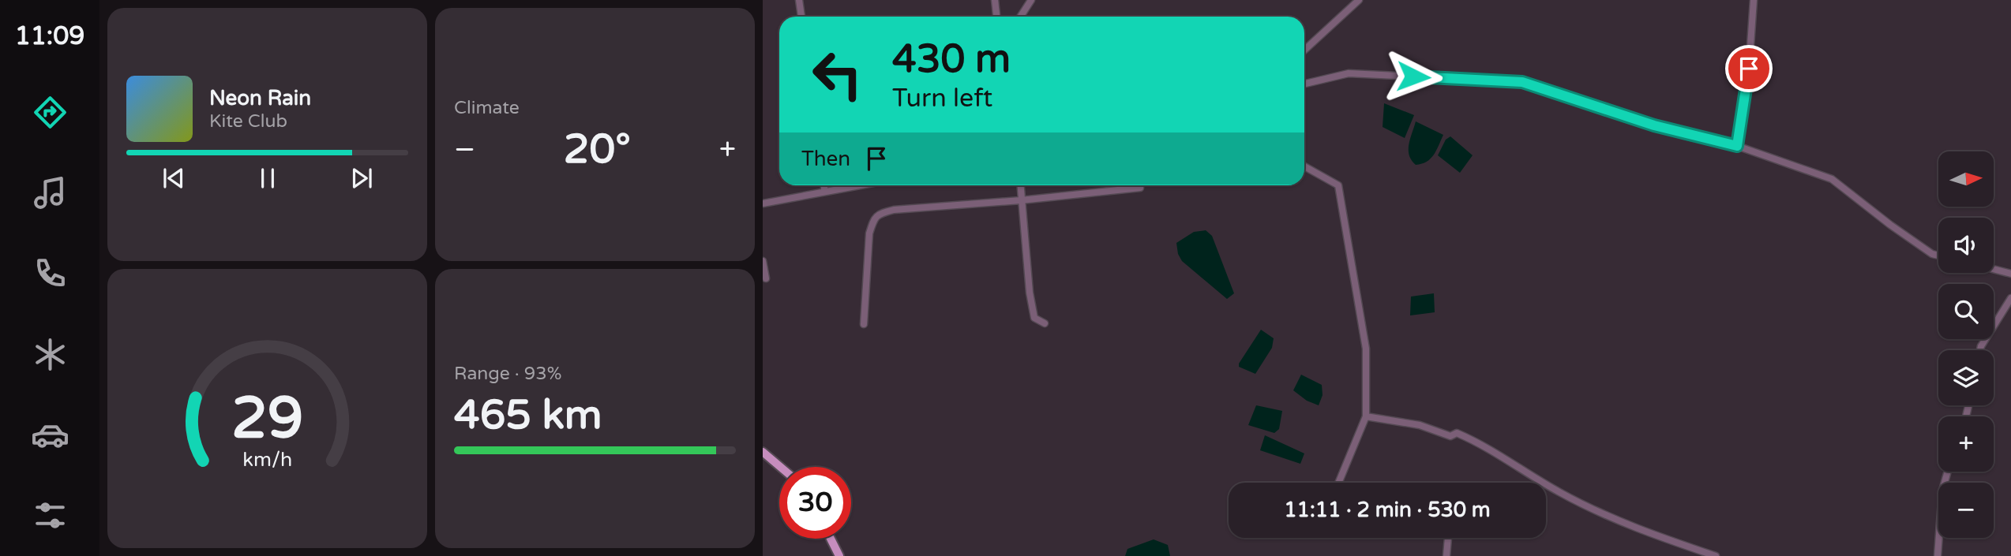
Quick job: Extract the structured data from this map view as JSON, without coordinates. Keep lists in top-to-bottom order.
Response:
{
  "north": "right",
  "page": {
    "tabs": "11:09",
    "tile": [
      "Climate",
      ["Range · 93%", "465 km"]
    ],
    "turn": ["430 m", "Turn left"],
    "song": ["Neon Rain", "Kite Club"],
    "heat": ["−", "20°", "+"],
    "then": "Then",
    "map_buttons": ["+", "−"],
    "limit": "30",
    "trip": "11:11 · 2 min · 530 m",
    "gauge": ["29", "km/h"]
  }
}
